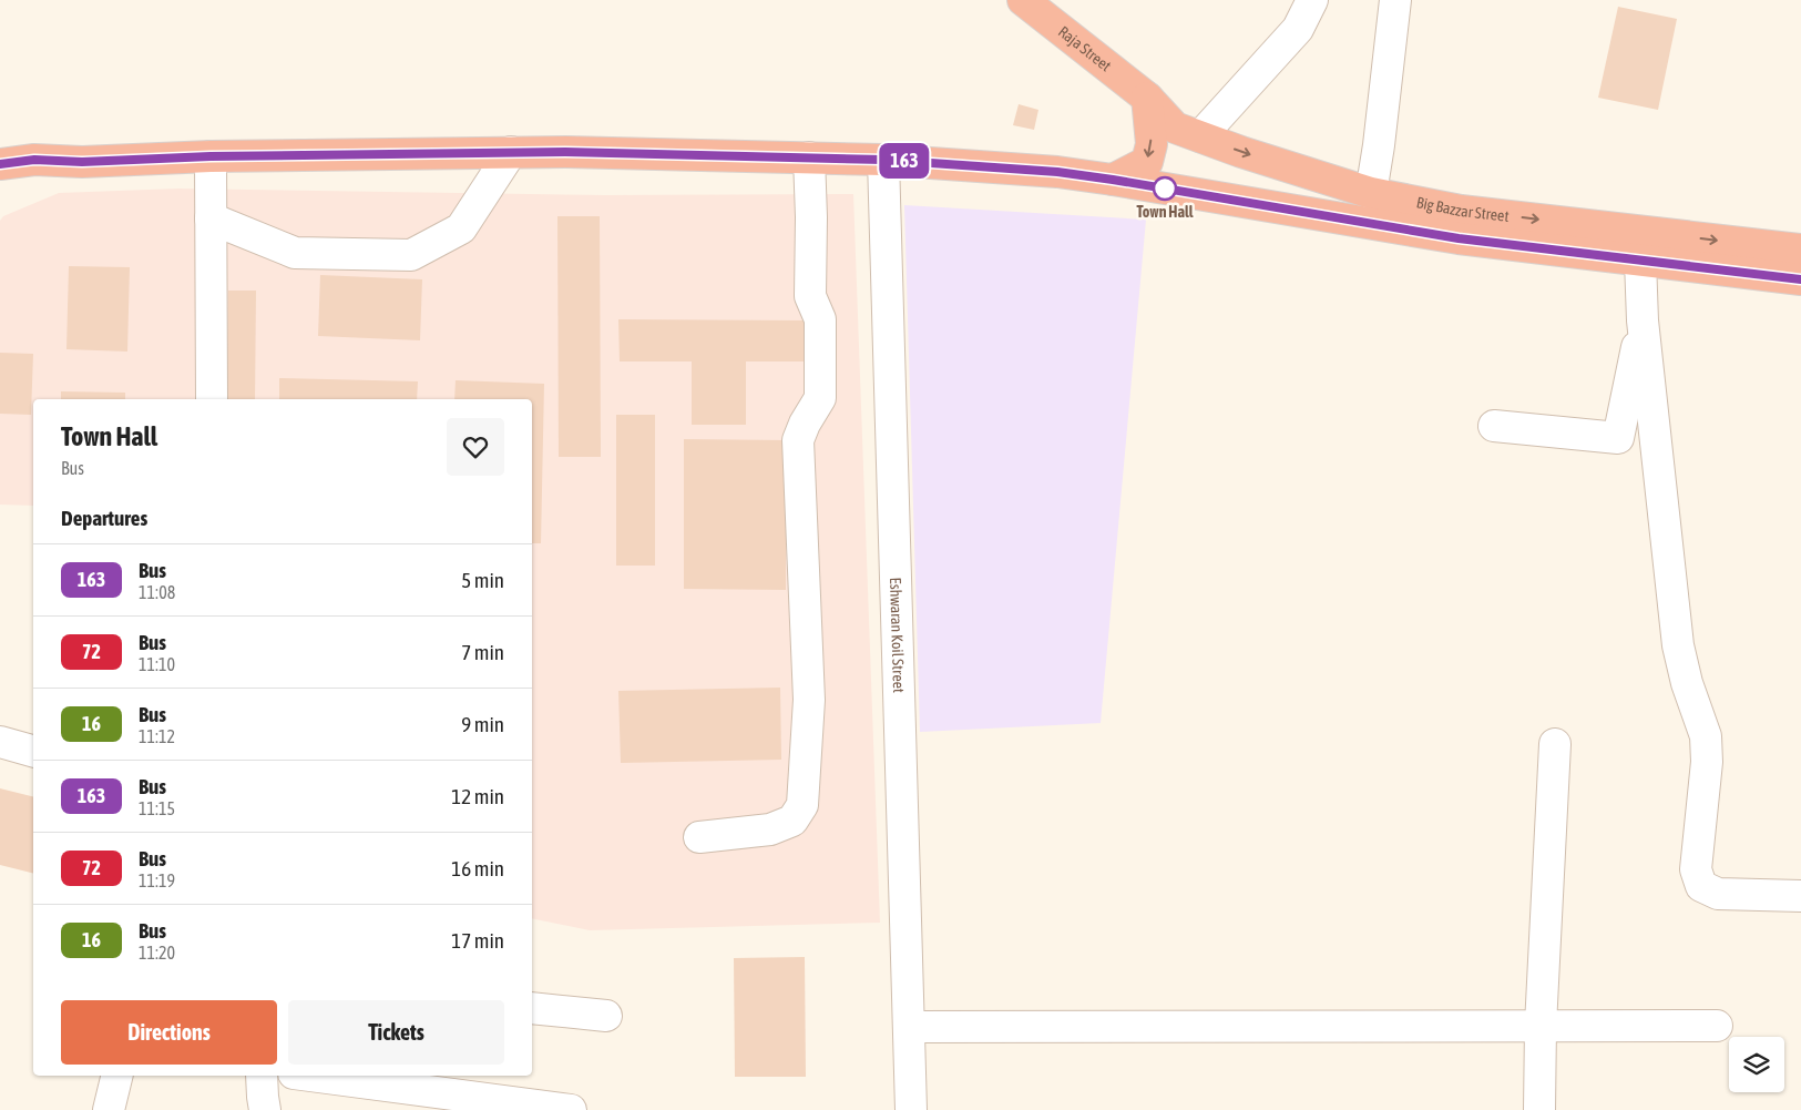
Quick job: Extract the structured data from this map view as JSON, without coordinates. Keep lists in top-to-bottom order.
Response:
{
  "streets": {
    "highway": ["Raja Street", "Big Bazzar Street"],
    "street": ["Eshwaran Koil Street"]
  },
  "crossings": [
    ["Raja Street", "Big Bazzar Street"],
    ["Big Bazzar Street", "Eshwaran Koil Street"]
  ],
  "places": ["Town Hall"],
  "lines": ["bus line 163"],
  "page": {
    "on_map": "163",
    "heading": [
      ["Town Hall", "Bus"],
      "Departures"
    ],
    "list": [
      {
        "mark": "163",
        "name": "Bus",
        "note": "11:08",
        "value": "5 min"
      },
      {
        "mark": "72",
        "name": "Bus",
        "note": "11:10",
        "value": "7 min"
      },
      {
        "mark": "16",
        "name": "Bus",
        "note": "11:12",
        "value": "9 min"
      },
      {
        "mark": "163",
        "name": "Bus",
        "note": "11:15",
        "value": "12 min"
      },
      {
        "mark": "72",
        "name": "Bus",
        "note": "11:19",
        "value": "16 min"
      },
      {
        "mark": "16",
        "name": "Bus",
        "note": "11:20",
        "value": "17 min"
      }
    ],
    "buttons": ["Directions", "Tickets"]
  }
}
